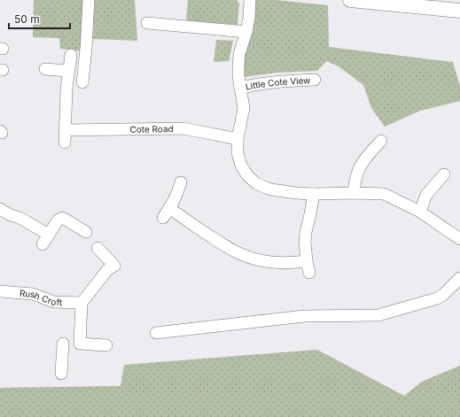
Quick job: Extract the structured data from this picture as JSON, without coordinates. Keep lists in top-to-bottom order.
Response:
{
  "streets": {
    "street": ["Little Cote View", "Cote Road", "Rush Croft"]
  },
  "scale_bar": "50 m"
}
